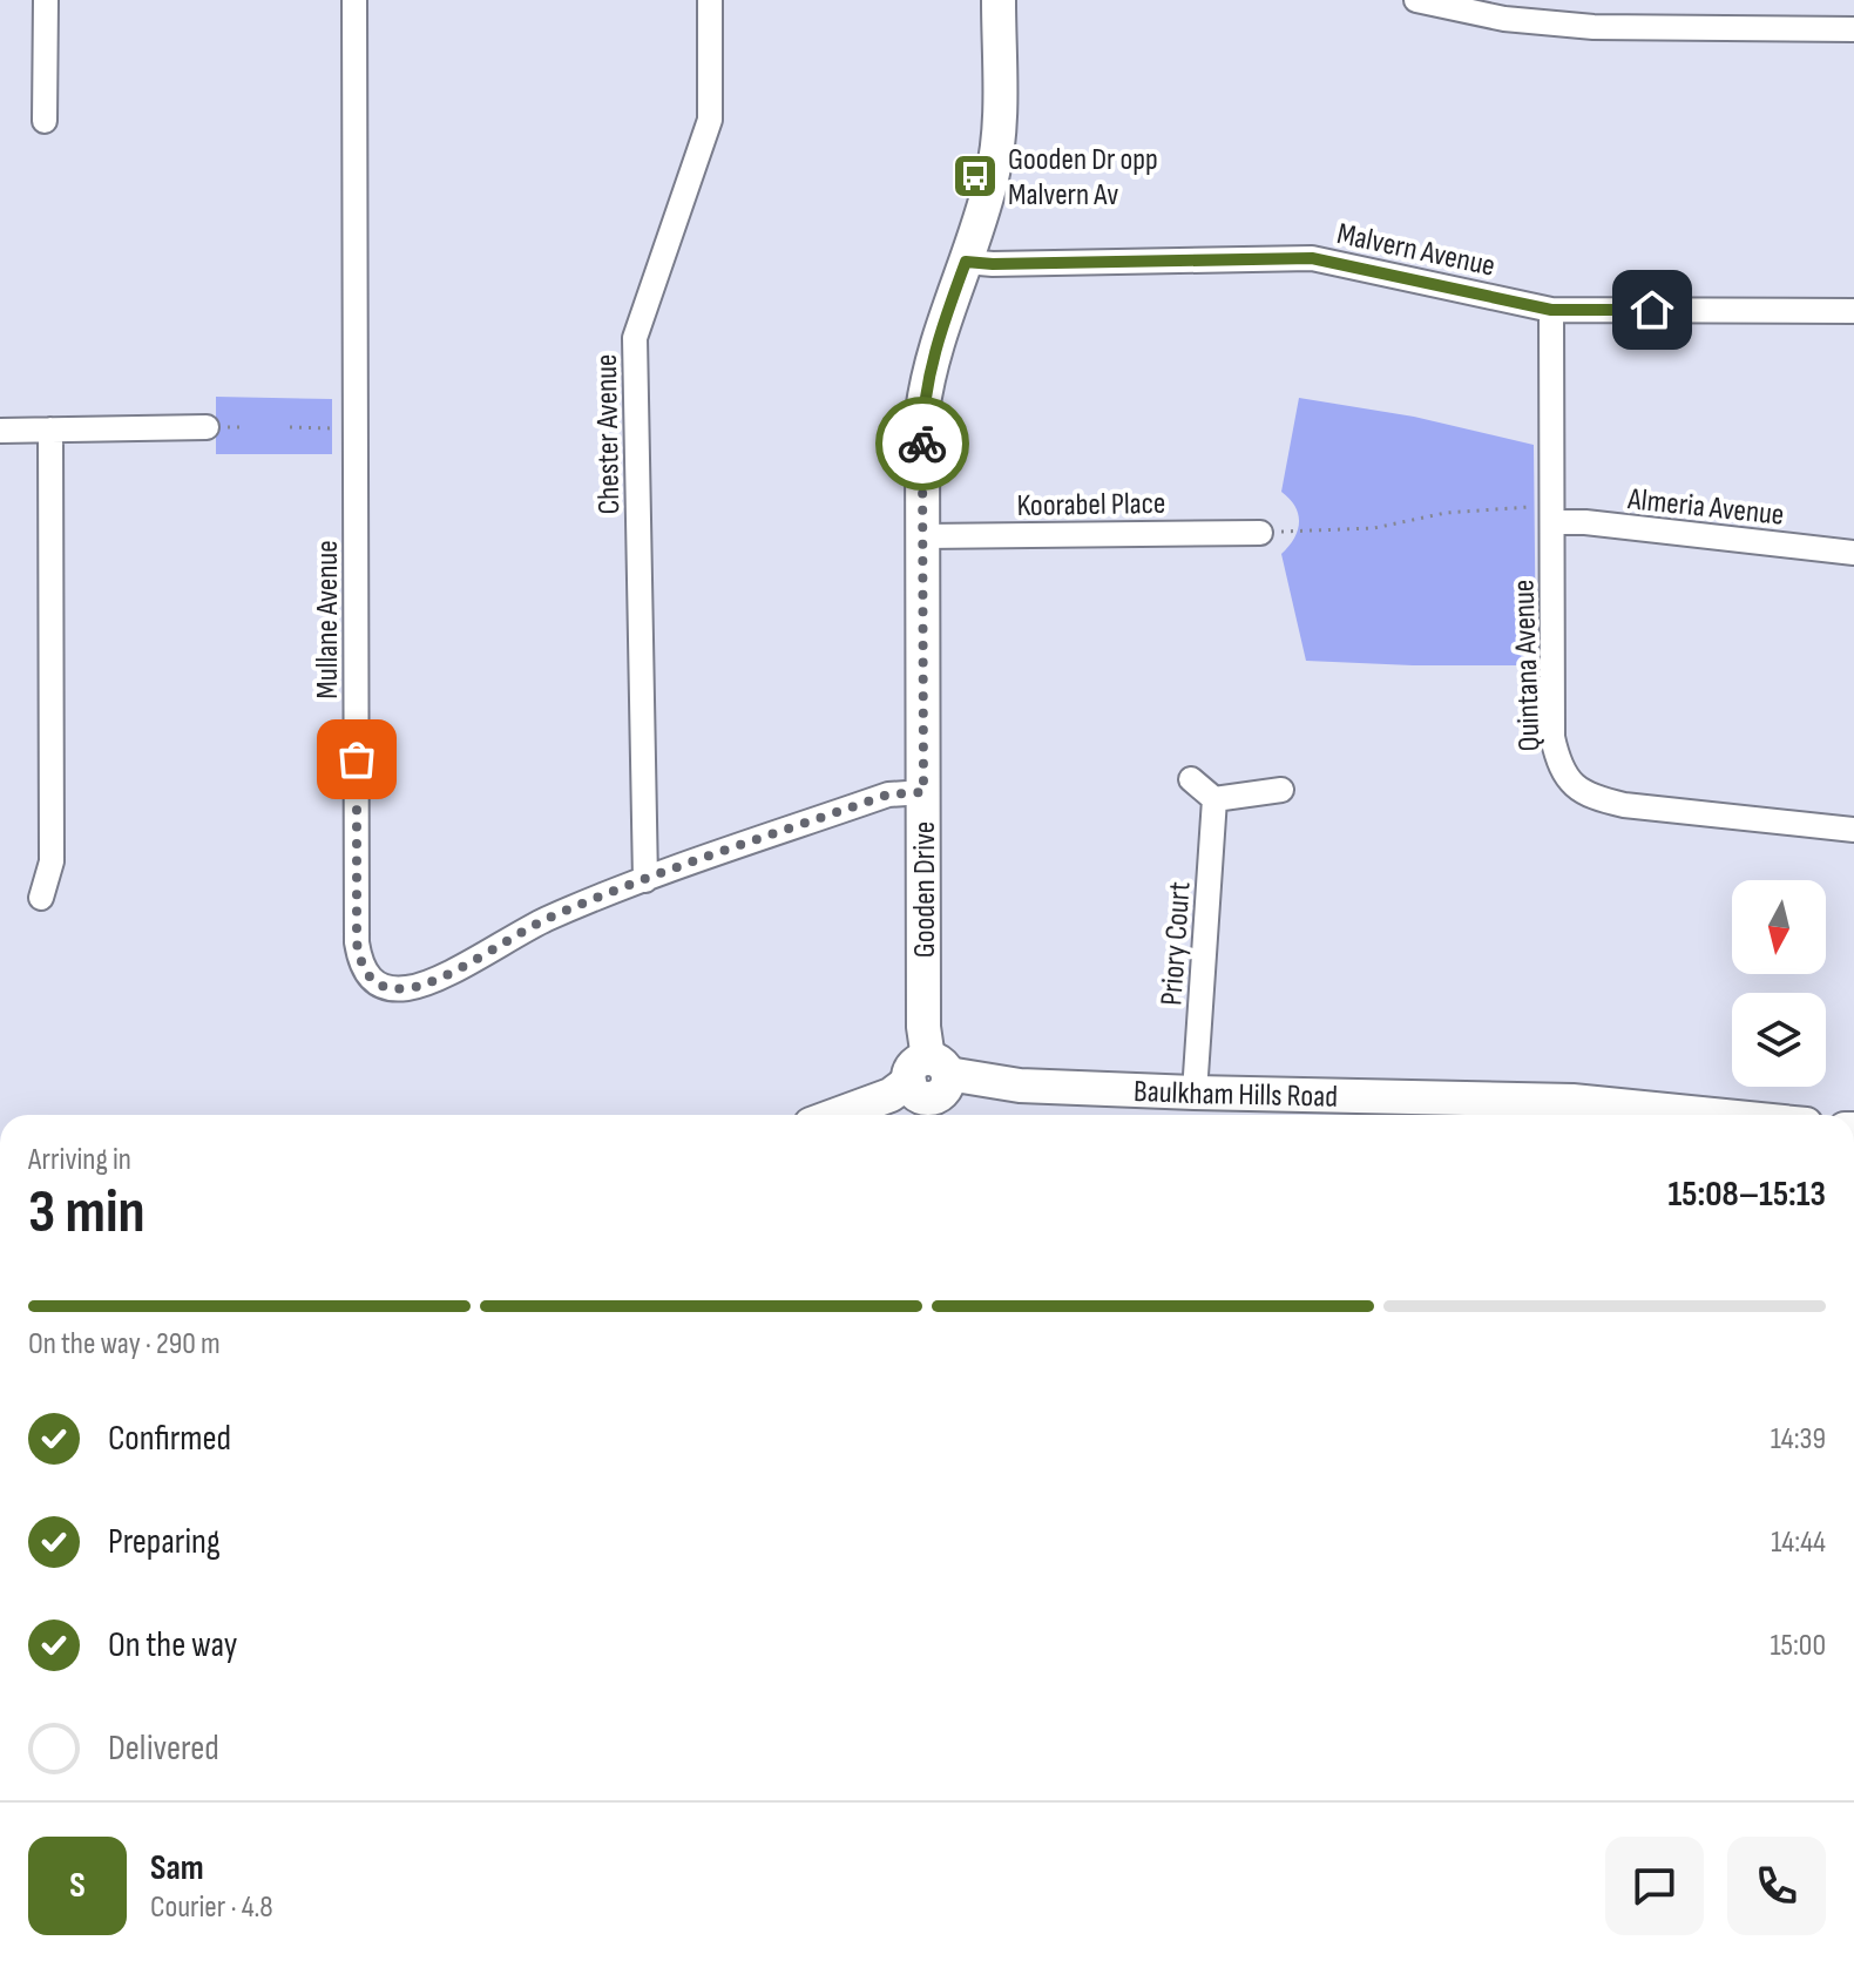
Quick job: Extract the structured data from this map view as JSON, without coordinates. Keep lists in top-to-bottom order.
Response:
{
  "streets": {
    "street": [
      "Malvern Avenue",
      "Chester Avenue",
      "Koorabel Place",
      "Almeria Avenue",
      "Mullane Avenue",
      "Quintana Avenue",
      "Gooden Drive",
      "Priory Court",
      "Baulkham Hills Road"
    ]
  },
  "crossings": [
    ["Malvern Avenue", "Quintana Avenue"],
    ["Malvern Avenue", "Gooden Drive"],
    ["Chester Avenue", "Mullane Avenue"],
    ["Koorabel Place", "Gooden Drive"],
    ["Almeria Avenue", "Quintana Avenue"],
    ["Mullane Avenue", "Gooden Drive"],
    ["Gooden Drive", "Baulkham Hills Road"],
    ["Priory Court", "Baulkham Hills Road"]
  ],
  "places": {
    "bus stop": ["Gooden Dr opp Malvern Av"]
  },
  "north": "bottom",
  "page": {
    "heading": ["3 min", "Arriving in", "15:08–15:13"],
    "panel": ["Sam", "Courier · 4.8"],
    "bar": "On the way · 290 m",
    "list": [
      ["Confirmed", "14:39"],
      ["Preparing", "14:44"],
      ["On the way", "15:00"],
      "Delivered"
    ],
    "round": "S"
  }
}
